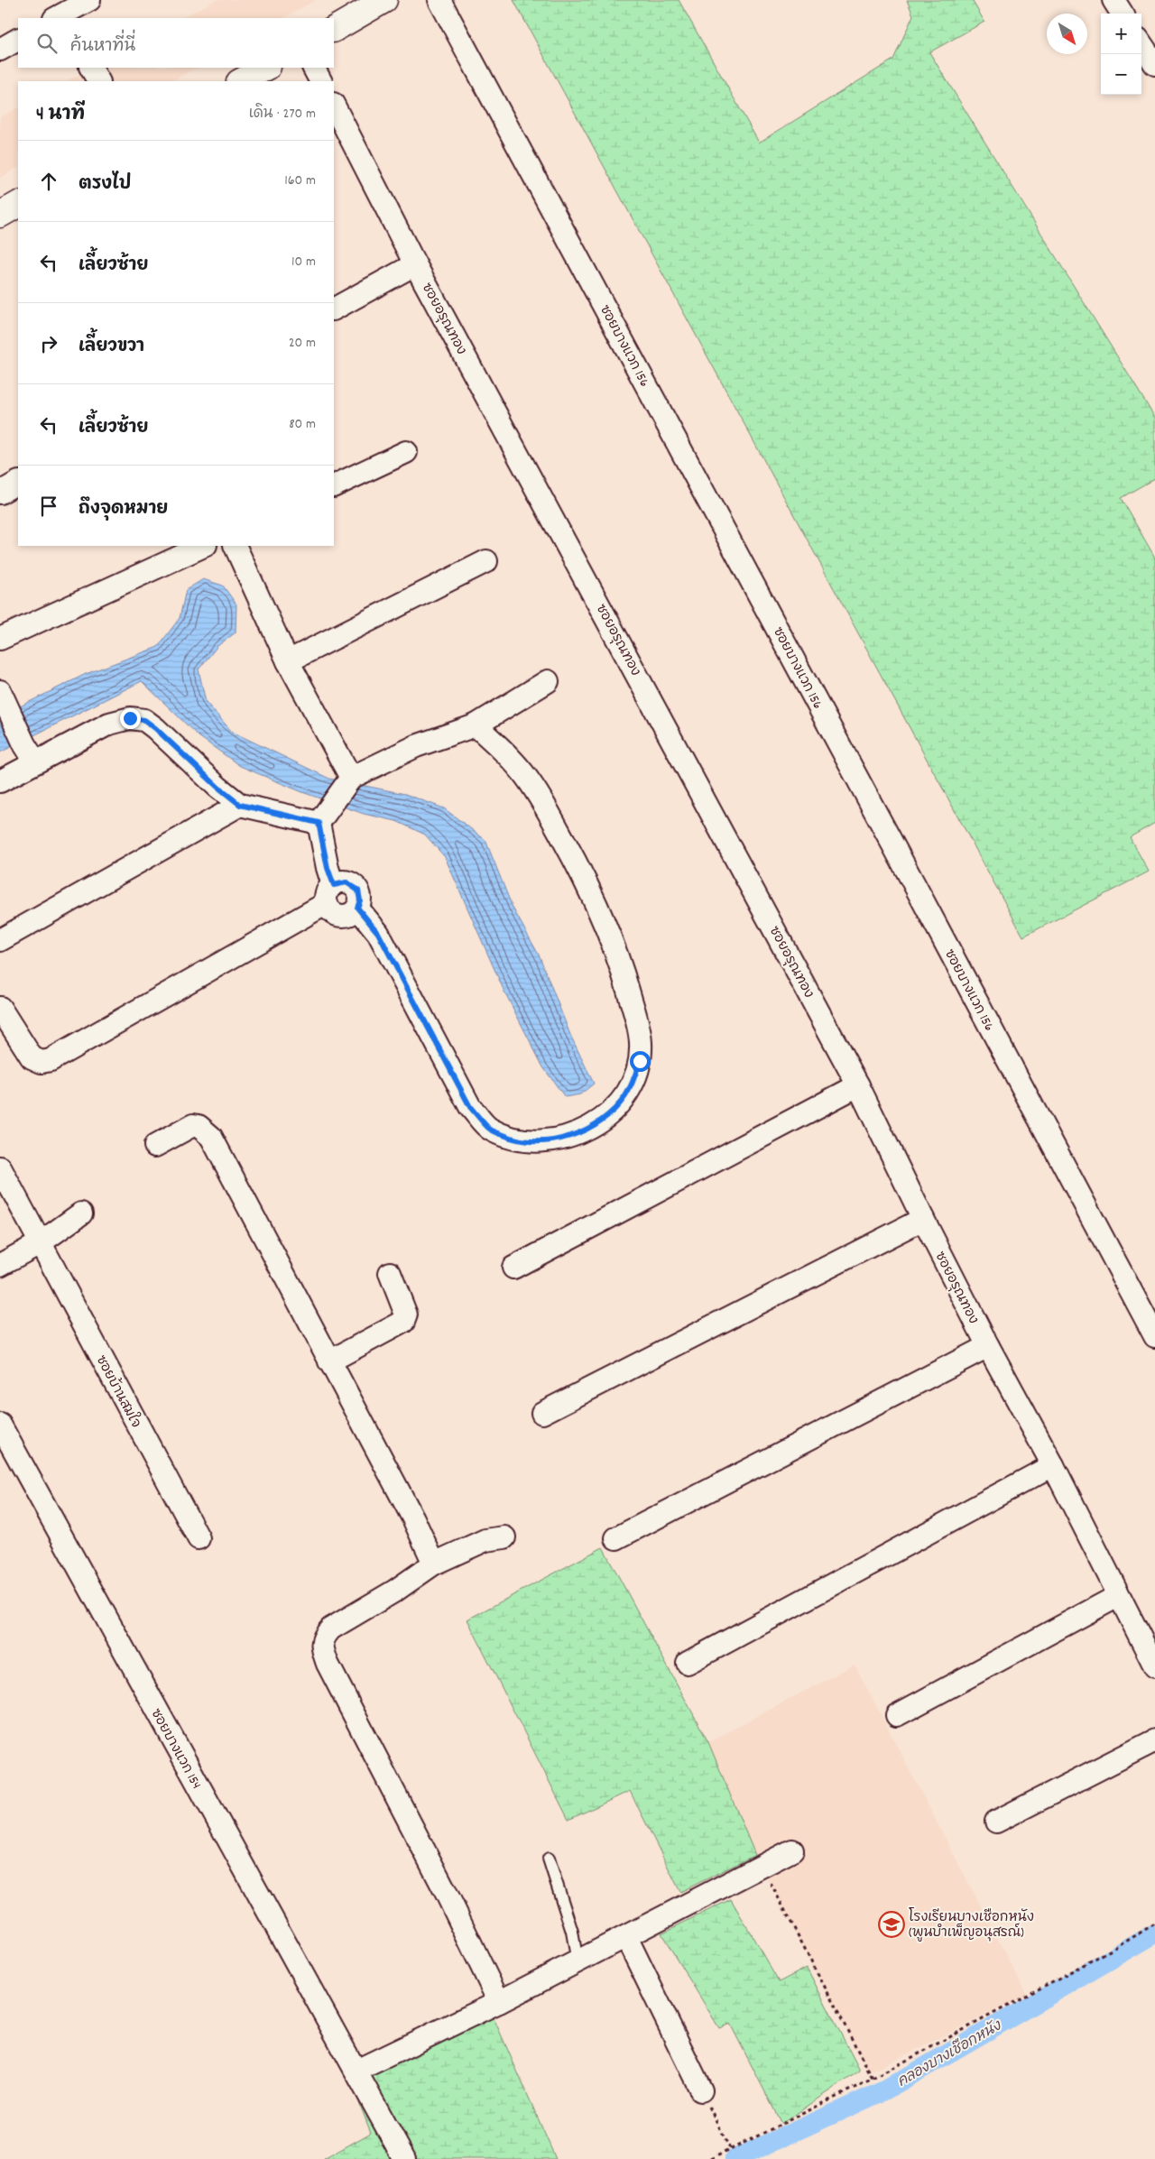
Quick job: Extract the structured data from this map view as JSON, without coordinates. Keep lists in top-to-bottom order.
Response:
{
  "streets": {
    "street": [
      "ซอยอรุณทอง",
      "ซอยบางแวก 156",
      "ซอยบ้านสมใจ",
      "ซอยบางแวก 154"
    ]
  },
  "water": ["คลองบางเชือกหนัง"],
  "places": {
    "school or university": ["โรงเรียนบางเชือกหนัง (พูนบำเพ็ญอนุสรณ์)"]
  },
  "north": "bottom right",
  "page": {
    "map_buttons": ["+", "−"],
    "search": "ค้นหาที่นี่",
    "heading": ["4 นาที", "เดิน · 270 m"],
    "list": [
      ["ตรงไป", "160 m"],
      ["เลี้ยวซ้าย", "10 m"],
      ["เลี้ยวขวา", "20 m"],
      ["เลี้ยวซ้าย", "80 m"],
      "ถึงจุดหมาย"
    ]
  }
}
